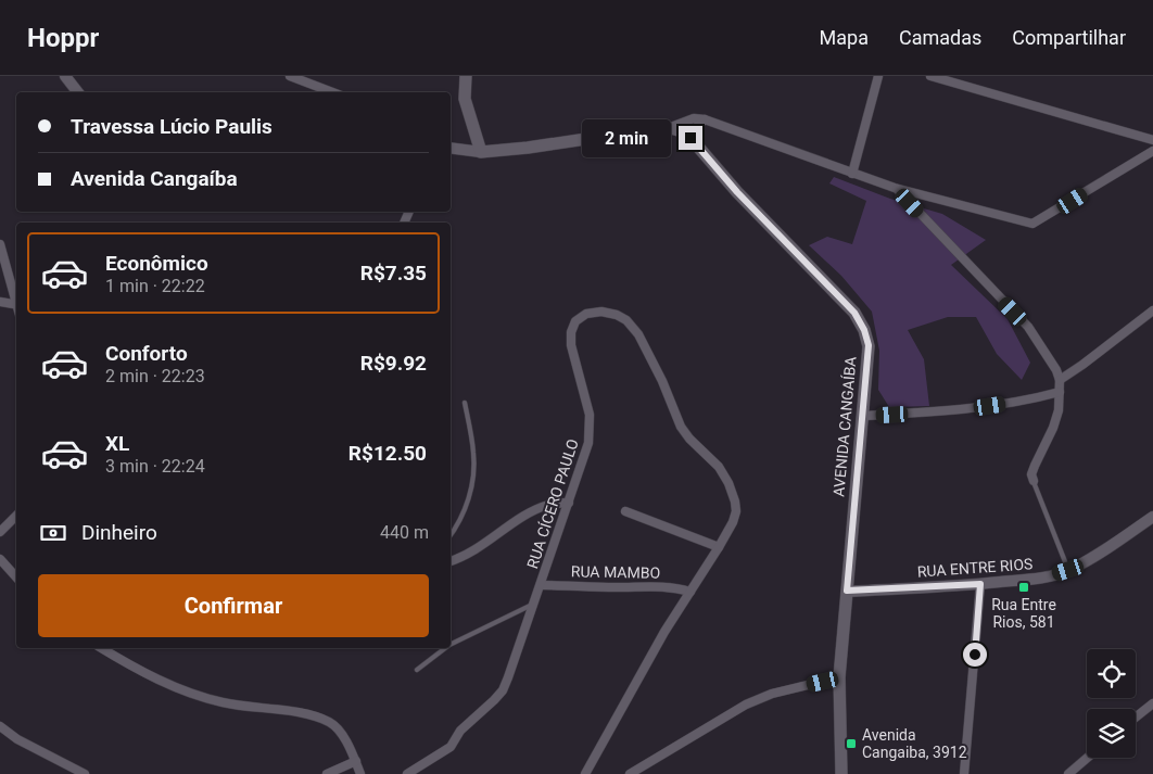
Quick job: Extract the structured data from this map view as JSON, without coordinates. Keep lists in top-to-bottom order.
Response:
{
  "streets": {
    "main road": ["AVENIDA CANGAÍBA"],
    "street": ["RUA CÍCERO PAULO", "RUA ENTRE RIOS", "RUA MAMBO"]
  },
  "crossings": [
    ["AVENIDA CANGAÍBA", "RUA ENTRE RIOS"],
    ["RUA CÍCERO PAULO", "RUA MAMBO"]
  ],
  "places": {
    "transit": ["Rua Entre Rios, 581", "Avenida Cangaiba, 3912"]
  },
  "page": {
    "header": "Hoppr",
    "nav": ["Mapa", "Camadas", "Compartilhar"],
    "banner": ["Travessa Lúcio Paulis", "Avenida Cangaíba"],
    "bubble": "2 min",
    "list": [
      {
        "name": "Econômico",
        "note": "1 min · 22:22",
        "value": "R$7.35"
      },
      {
        "name": "Conforto",
        "note": "2 min · 22:23",
        "value": "R$9.92"
      },
      {
        "name": "XL",
        "note": "3 min · 22:24",
        "value": "R$12.50"
      }
    ],
    "pay": ["Dinheiro", "440 m"],
    "buttons": "Confirmar"
  }
}
